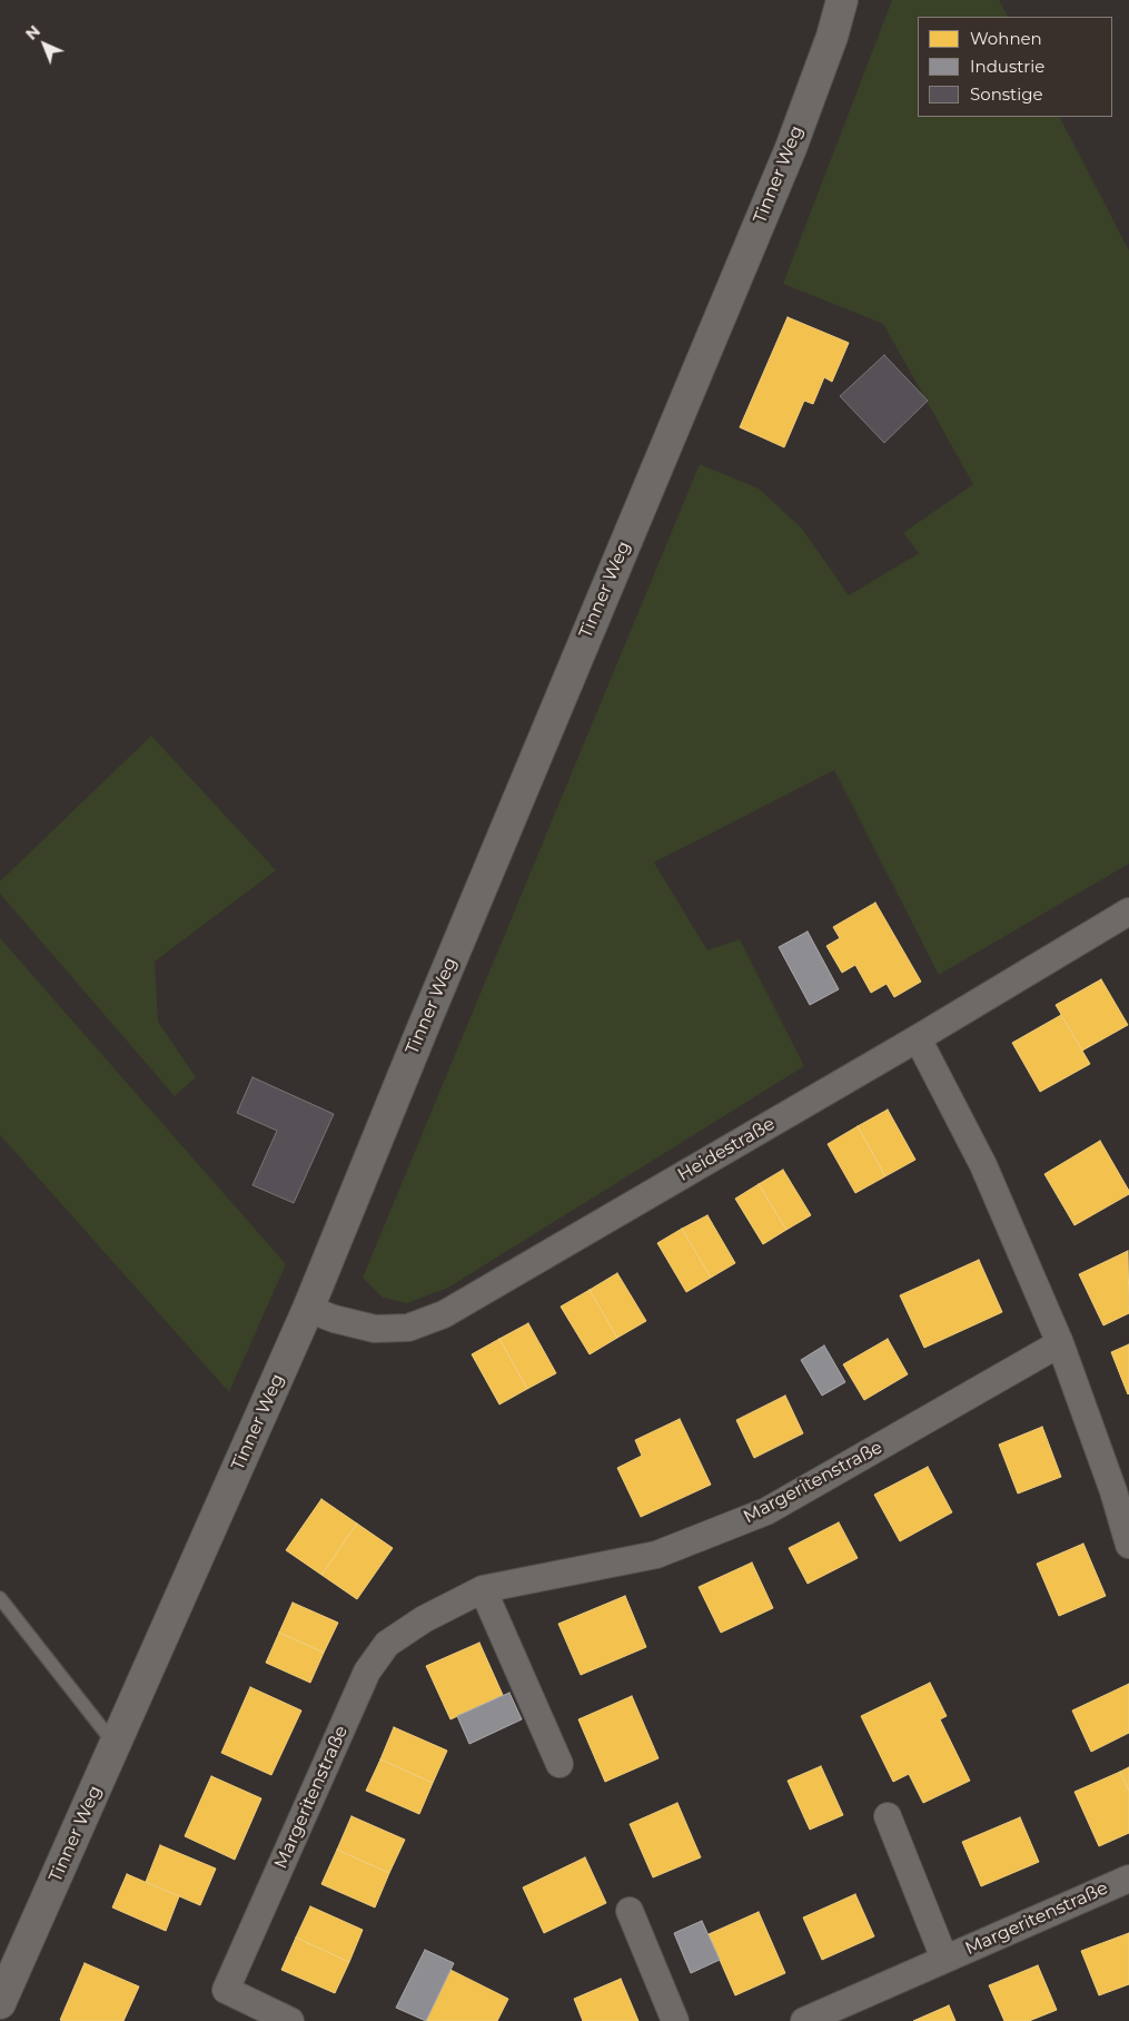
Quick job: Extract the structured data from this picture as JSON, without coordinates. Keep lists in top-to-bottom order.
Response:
{
  "streets": {
    "street": ["Tinner Weg", "Heidestraße", "Margeritenstraße"]
  },
  "crossings": [
    ["Tinner Weg", "Heidestraße"]
  ],
  "legend": ["Wohnen", "Industrie", "Sonstige"],
  "north": "top left"
}
